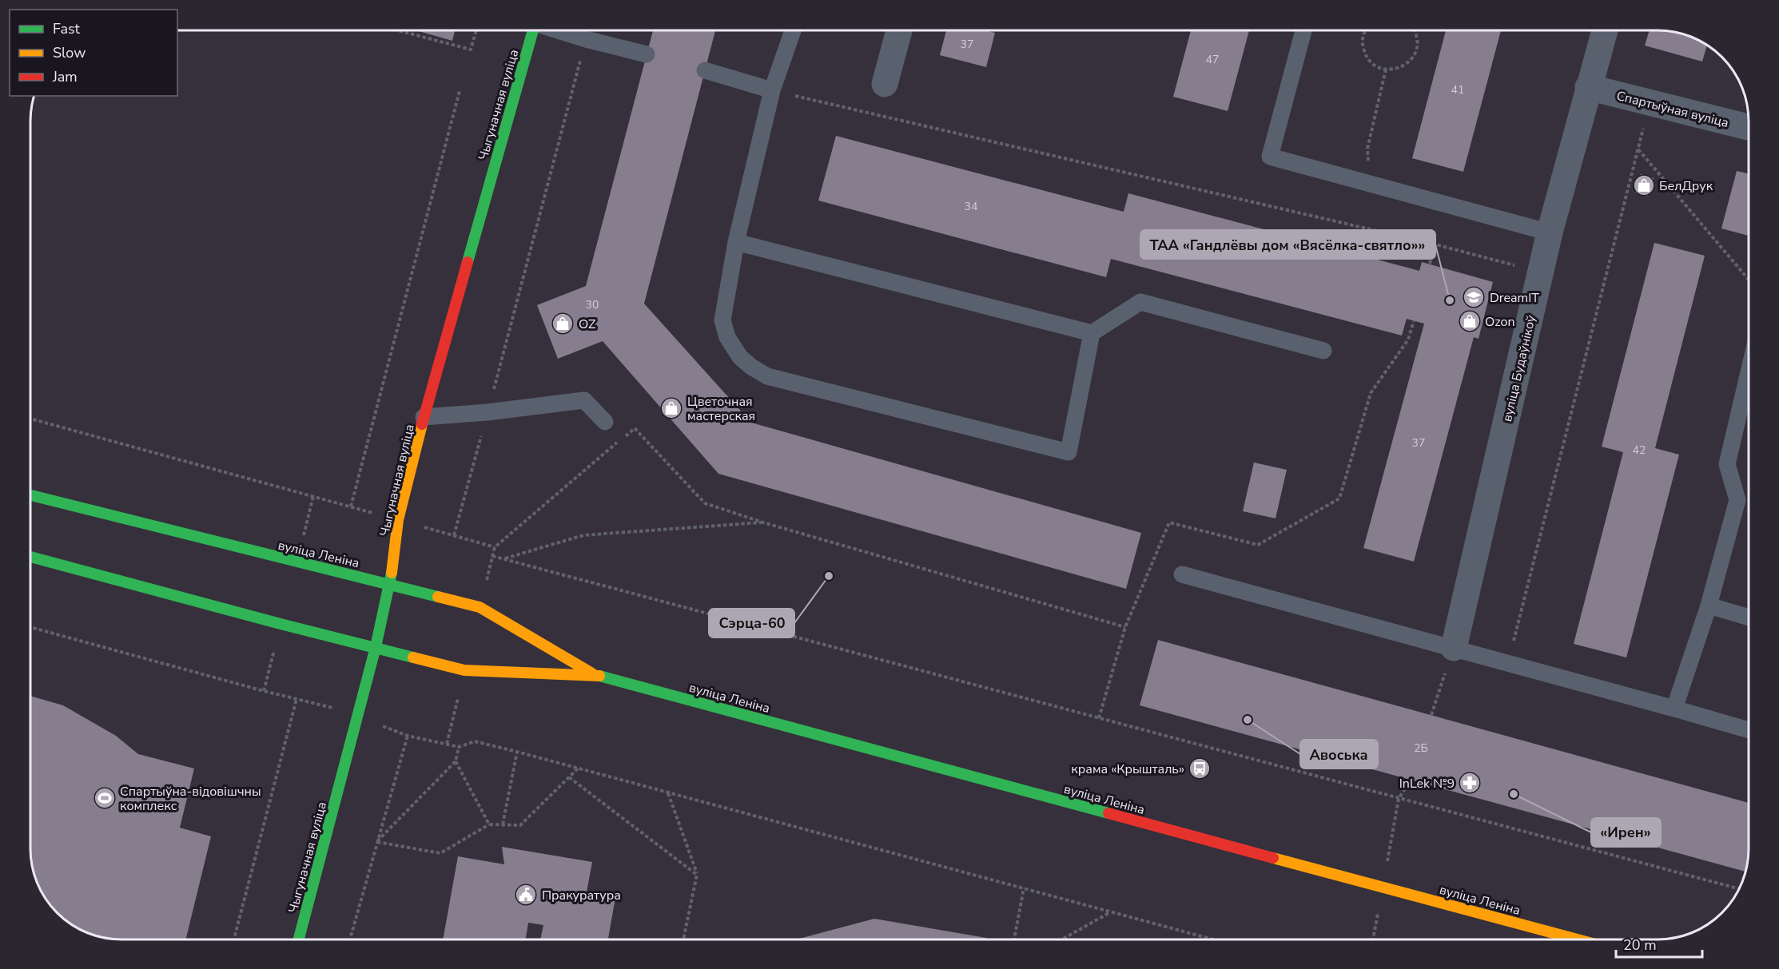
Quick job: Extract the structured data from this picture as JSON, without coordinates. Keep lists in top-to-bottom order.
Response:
{
  "streets": {
    "main road": ["Чыгуначная вуліца", "вуліца Леніна"],
    "street": ["Спартыўная вуліца", "вуліца Будаўнікоў"]
  },
  "crossings": [
    ["Чыгуначная вуліца", "вуліца Леніна"],
    ["Спартыўная вуліца", "вуліца Будаўнікоў"]
  ],
  "places": {
    "shop": [
      "БелДрук",
      "Ozon",
      "OZ",
      "Цветочная мастерская"
    ],
    "school or university": ["DreamIT"],
    "other": [
      "ТАА «Гандлёвы дом «Вясёлка-святло»»",
      "Сэрца-60",
      "Авоська",
      "«Ирен»"
    ],
    "bus stop": ["крама «Крышталь»"],
    "pharmacy": ["InLek №9"],
    "sports": ["Спартыўна-відовішчны комплекс"],
    "public building": ["Пракуратура"]
  },
  "house_numbers": [
    "37",
    "47",
    "41",
    "34",
    "30",
    "37",
    "42",
    "2Б"
  ],
  "legend": ["Fast", "Slow", "Jam"],
  "scale_bar": "20 m"
}
